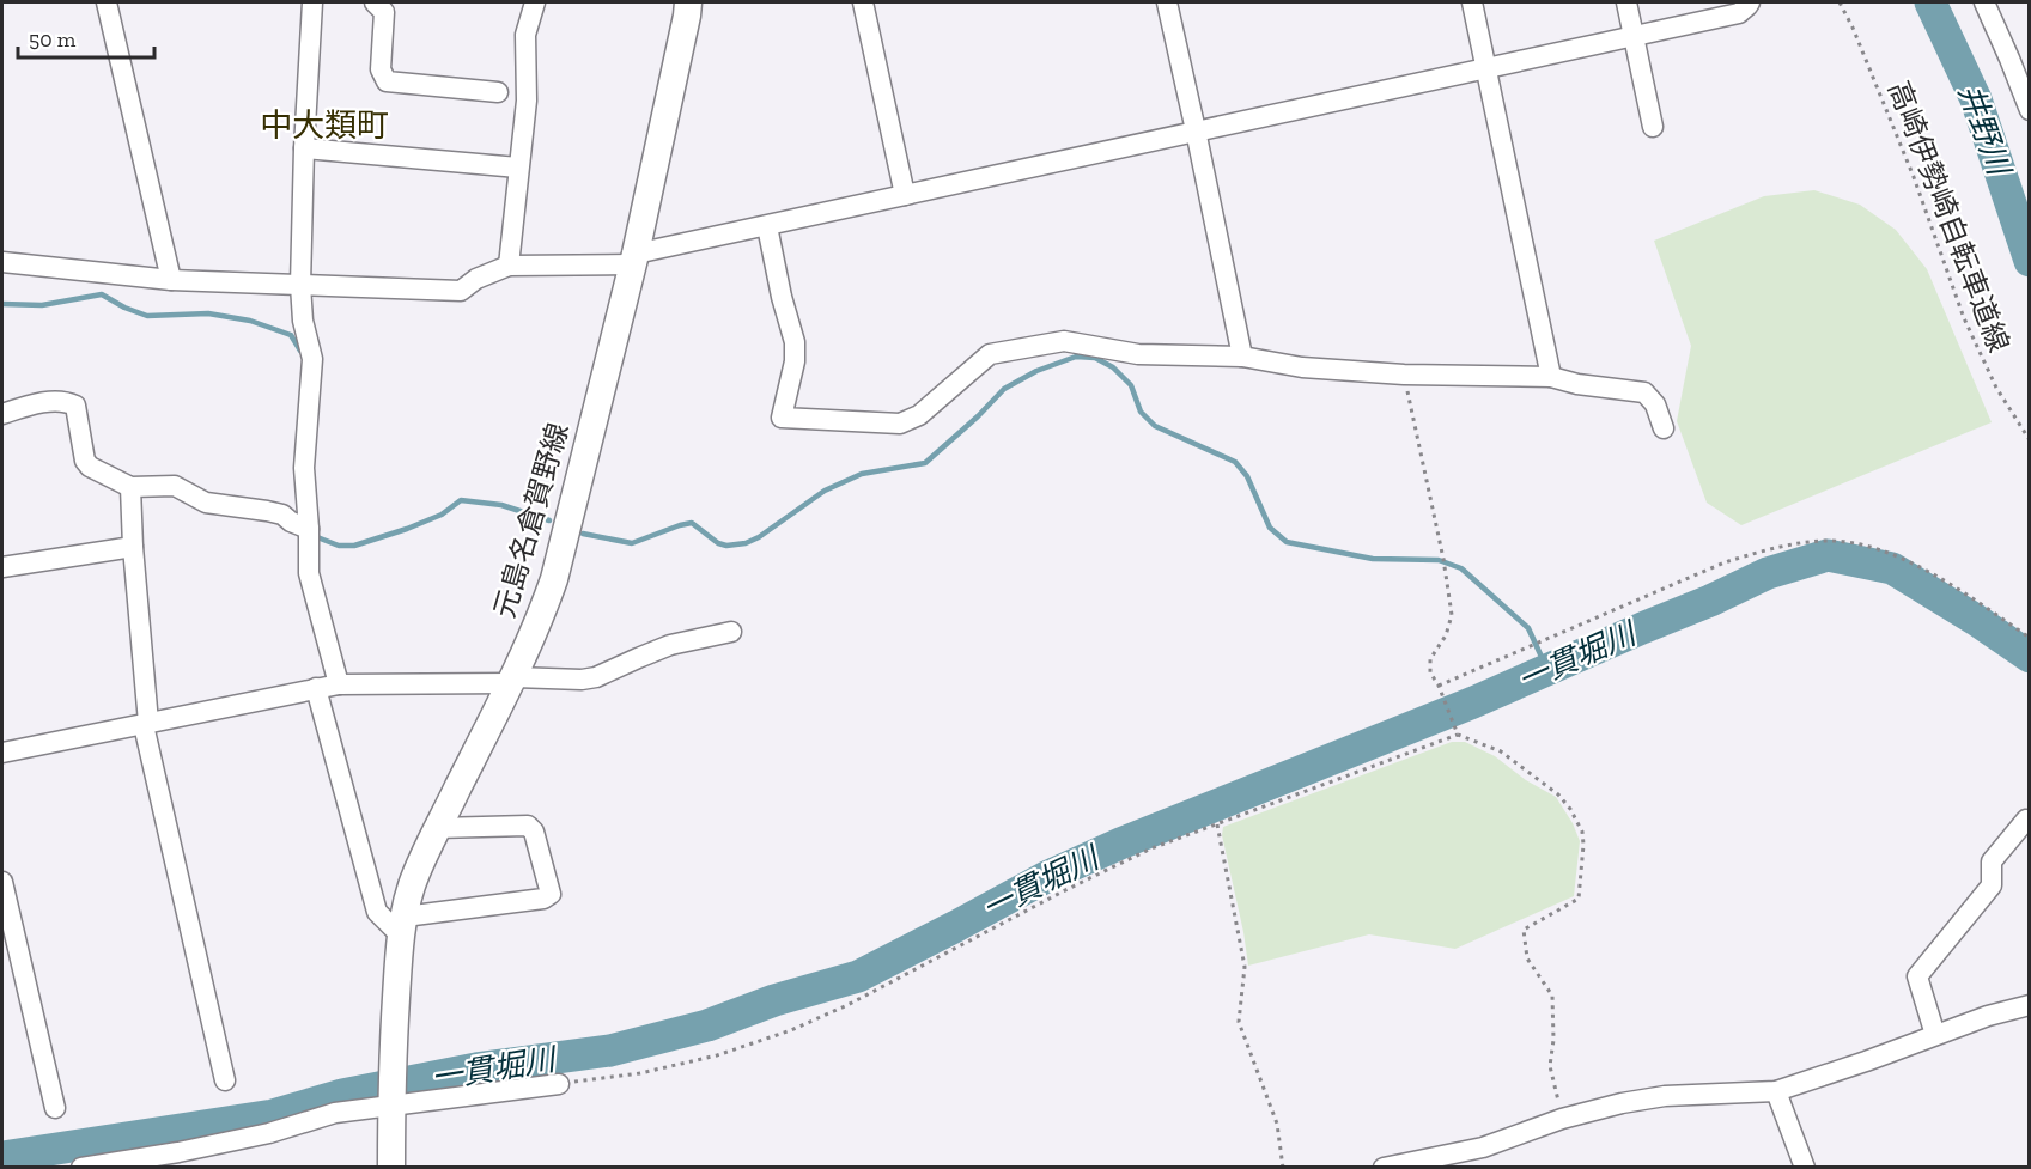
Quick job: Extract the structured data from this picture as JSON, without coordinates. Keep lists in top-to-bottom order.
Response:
{
  "streets": {
    "main road": ["元島名倉賀野線"],
    "path": ["高崎伊勢崎自転車道線"]
  },
  "districts": ["中大類町"],
  "water": ["井野川", "一貫堀川"],
  "scale_bar": "50 m"
}
